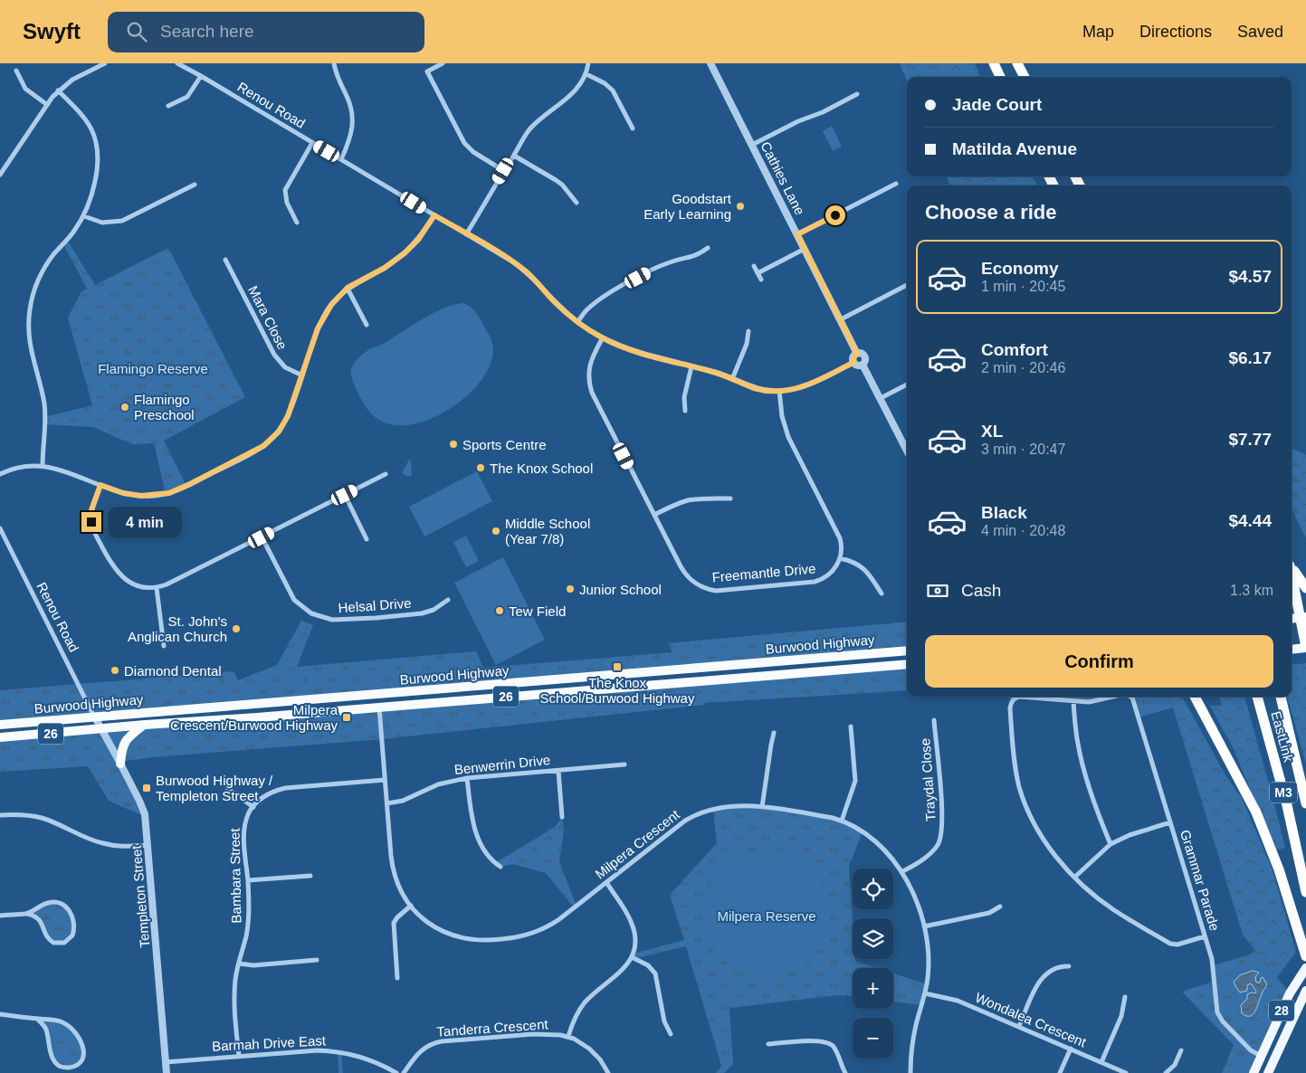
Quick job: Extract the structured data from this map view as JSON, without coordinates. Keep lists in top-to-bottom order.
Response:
{
  "streets": {
    "highway": [
      "Burwood Highway",
      "26",
      "EastLink",
      "M3"
    ],
    "main road": ["28"],
    "street": [
      "Renou Road",
      "Cathies Lane",
      "Mara Close",
      "Freemantle Drive",
      "Helsal Drive",
      "Benwerrin Drive",
      "Traydal Close",
      "Milpera Crescent",
      "Bambara Street",
      "Grammar Parade",
      "Templeton Street",
      "Wondalea Crescent",
      "Tanderra Crescent",
      "Barmah Drive East"
    ]
  },
  "crossings": [
    ["Renou Road", "Cathies Lane"],
    ["Renou Road", "Freemantle Drive"],
    ["Renou Road", "Burwood Highway"],
    ["Renou Road", "Templeton Street"],
    ["Burwood Highway", "Milpera Crescent"],
    ["Burwood Highway", "Templeton Street"],
    ["Benwerrin Drive", "Milpera Crescent"],
    ["Traydal Close", "Milpera Crescent"],
    ["Milpera Crescent", "Bambara Street"],
    ["Milpera Crescent", "Wondalea Crescent"],
    ["Bambara Street", "Barmah Drive East"],
    ["Grammar Parade", "28"],
    ["Templeton Street", "Barmah Drive East"]
  ],
  "parks": ["Flamingo Reserve", "Milpera Reserve"],
  "places": {
    "other": [
      "Goodstart Early Learning",
      "Flamingo Preschool",
      "Sports Centre",
      "The Knox School",
      "Middle School (Year 7/8)",
      "Junior School",
      "Tew Field",
      "St. John's Anglican Church",
      "Diamond Dental"
    ],
    "transit": ["The Knox School/Burwood Highway", "Milpera Crescent/Burwood Highway", "Burwood Highway / Templeton Street"]
  },
  "page": {
    "header": "Swyft",
    "search": "Search here",
    "nav": ["Map", "Directions", "Saved"],
    "banner": ["Jade Court", "Matilda Avenue"],
    "heading": "Choose a ride",
    "list": [
      {
        "name": "Economy",
        "note": "1 min · 20:45",
        "value": "$4.57"
      },
      {
        "name": "Comfort",
        "note": "2 min · 20:46",
        "value": "$6.17"
      },
      {
        "name": "XL",
        "note": "3 min · 20:47",
        "value": "$7.77"
      },
      {
        "name": "Black",
        "note": "4 min · 20:48",
        "value": "$4.44"
      }
    ],
    "bubble": "4 min",
    "pay": ["Cash", "1.3 km"],
    "buttons": "Confirm",
    "map_buttons": ["+", "−"]
  }
}
